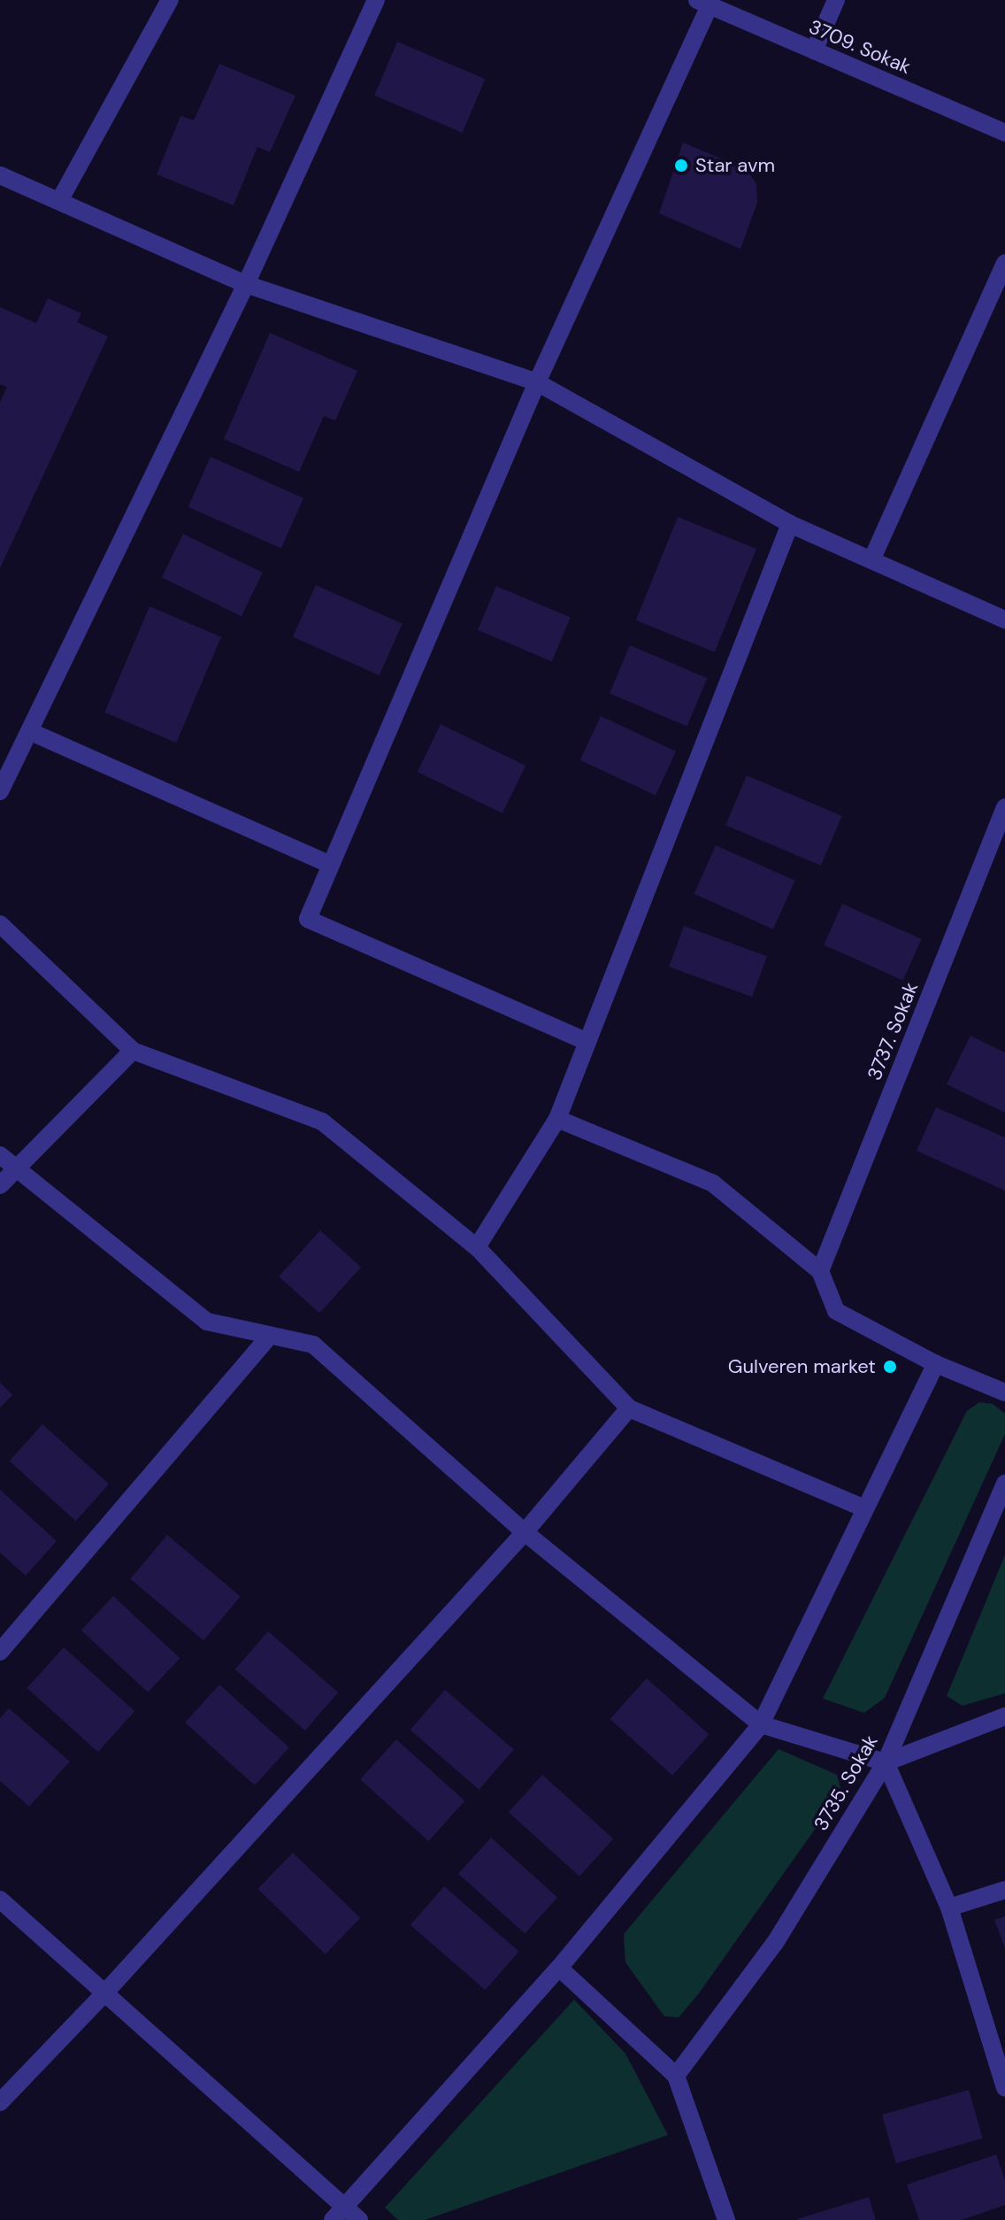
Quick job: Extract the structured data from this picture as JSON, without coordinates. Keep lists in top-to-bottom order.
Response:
{
  "streets": {
    "street": ["3709. Sokak", "3737. Sokak", "3735. Sokak"]
  },
  "places": ["Star avm", "Gulveren market"]
}
